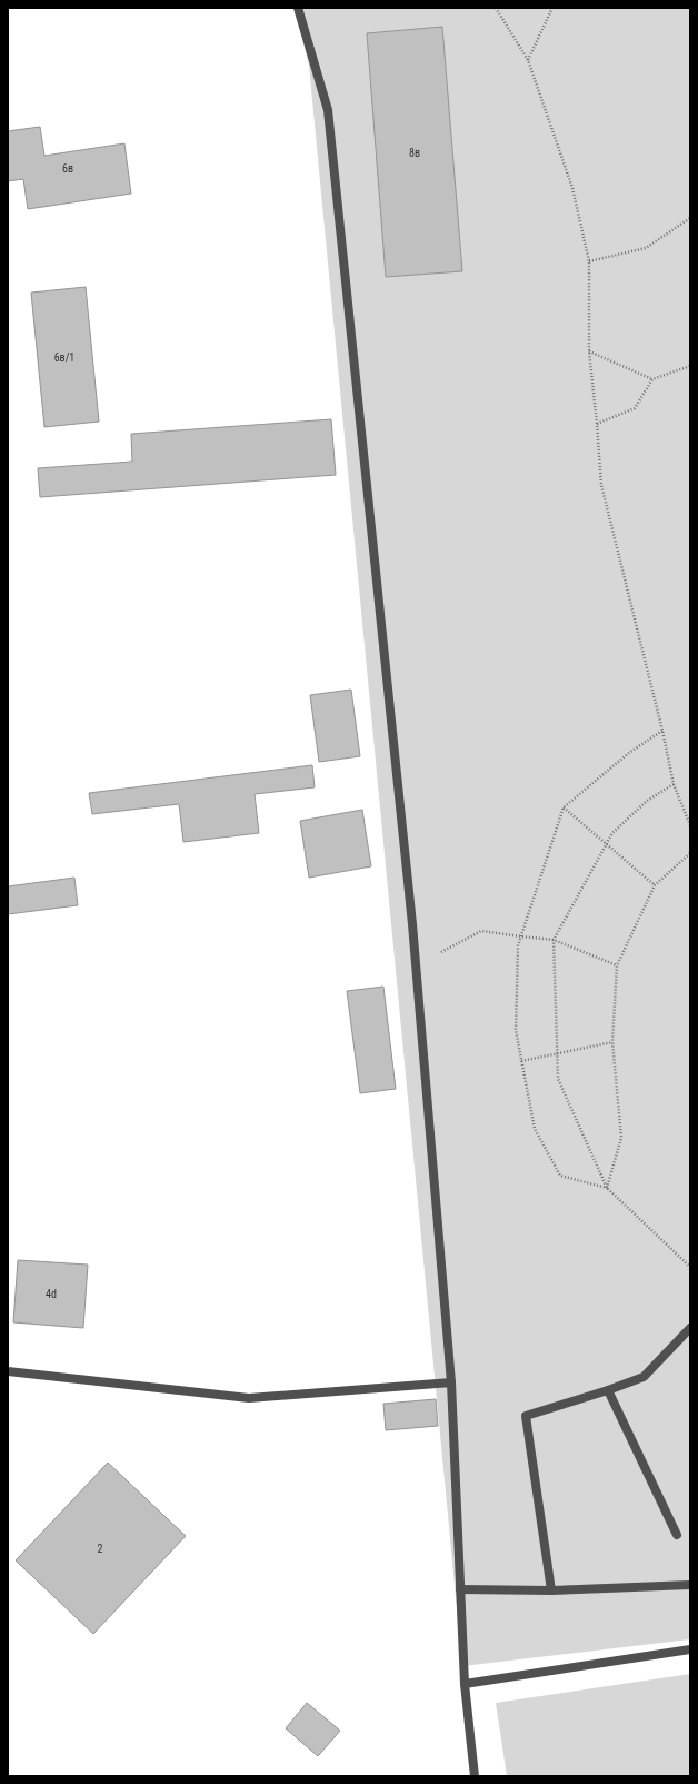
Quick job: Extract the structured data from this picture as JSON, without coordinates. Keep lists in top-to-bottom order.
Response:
{
  "house_numbers": [
    "8в",
    "6в",
    "6в/1",
    "4d",
    "2"
  ]
}
